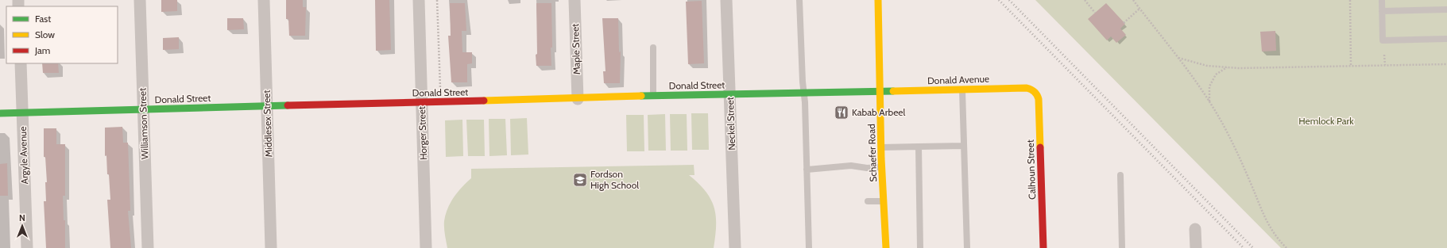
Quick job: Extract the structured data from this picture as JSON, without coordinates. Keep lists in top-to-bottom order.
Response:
{
  "streets": {
    "street": [
      "Maple Street",
      "Donald Avenue",
      "Donald Street",
      "Williamson Street",
      "Middlesex Street",
      "Neckel Street",
      "Horger Street",
      "Schaefer Road",
      "Argyle Avenue",
      "Calhoun Street"
    ]
  },
  "crossings": [
    ["Maple Street", "Donald Street"],
    ["Donald Avenue", "Donald Street"],
    ["Donald Avenue", "Schaefer Road"],
    ["Donald Avenue", "Calhoun Street"],
    ["Donald Street", "Williamson Street"],
    ["Donald Street", "Middlesex Street"],
    ["Donald Street", "Neckel Street"],
    ["Donald Street", "Horger Street"],
    ["Donald Street", "Schaefer Road"],
    ["Donald Street", "Argyle Avenue"]
  ],
  "parks": ["Hemlock Park"],
  "places": {
    "restaurant": ["Kabab Arbeel"],
    "school or university": ["Fordson High School"]
  },
  "legend": ["Fast", "Slow", "Jam"],
  "north": "top"
}
